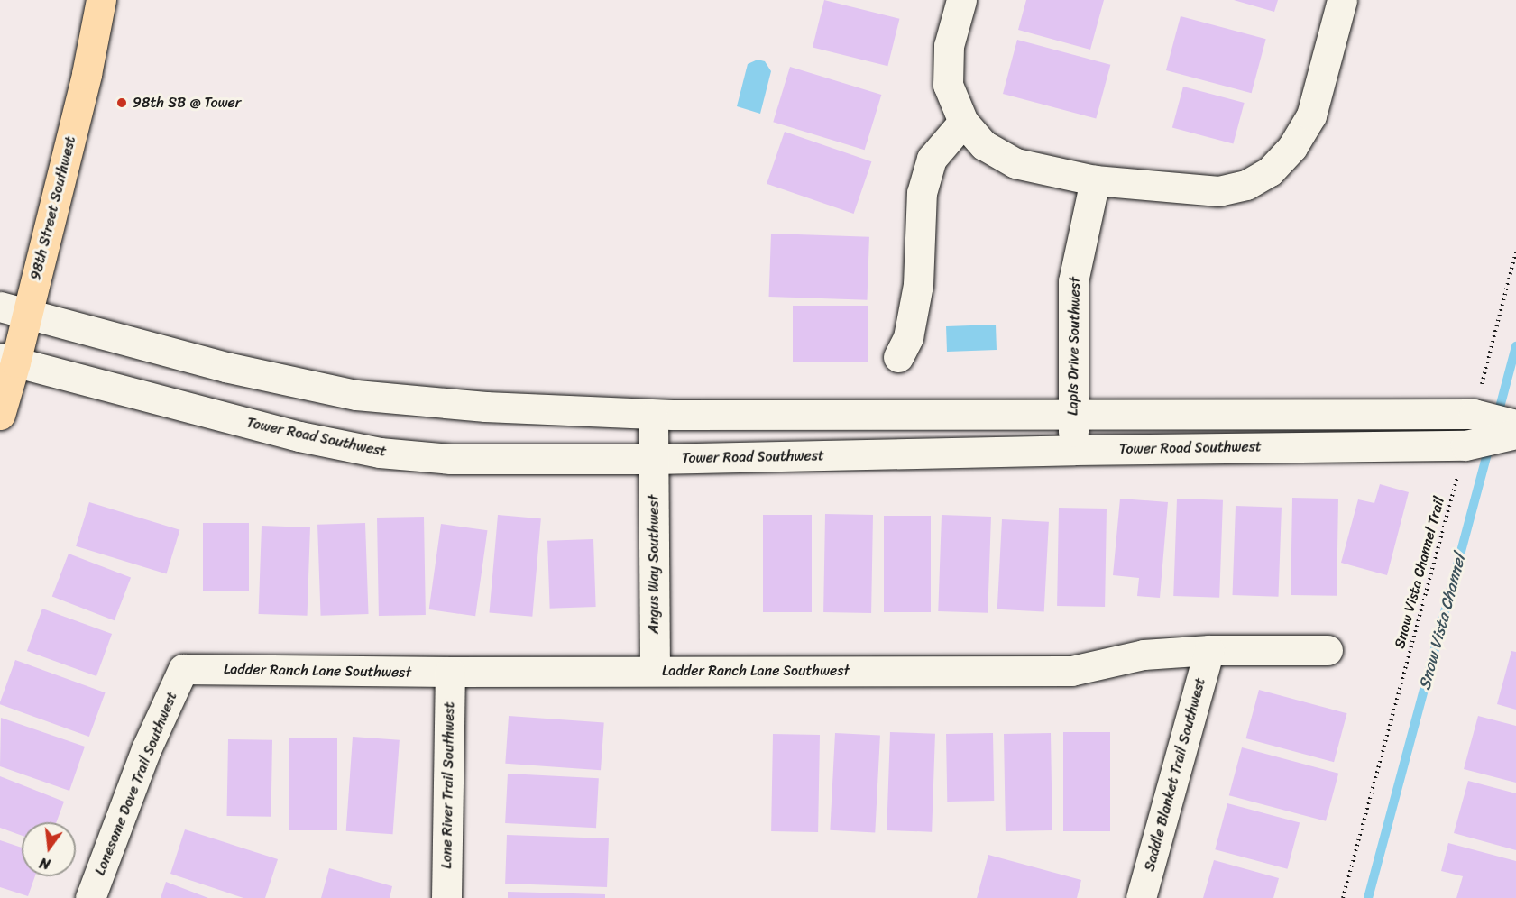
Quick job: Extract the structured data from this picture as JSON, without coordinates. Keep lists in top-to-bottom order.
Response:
{
  "streets": {
    "main road": ["98th Street Southwest"],
    "street": [
      "Lapis Drive Southwest",
      "Tower Road Southwest",
      "Angus Way Southwest",
      "Ladder Ranch Lane Southwest",
      "Saddle Blanket Trail Southwest",
      "Lonesome Dove Trail Southwest",
      "Lone River Trail Southwest"
    ],
    "path": ["Snow Vista Channel Trail"]
  },
  "crossings": [
    ["98th Street Southwest", "Tower Road Southwest"],
    ["Lapis Drive Southwest", "Tower Road Southwest"],
    ["Tower Road Southwest", "Angus Way Southwest"],
    ["Tower Road Southwest", "Snow Vista Channel Trail"],
    ["Angus Way Southwest", "Ladder Ranch Lane Southwest"],
    ["Ladder Ranch Lane Southwest", "Saddle Blanket Trail Southwest"],
    ["Ladder Ranch Lane Southwest", "Lonesome Dove Trail Southwest"],
    ["Ladder Ranch Lane Southwest", "Lone River Trail Southwest"]
  ],
  "water": ["Snow Vista Channel"],
  "places": ["98th SB @ Tower"],
  "north": "bottom"
}
